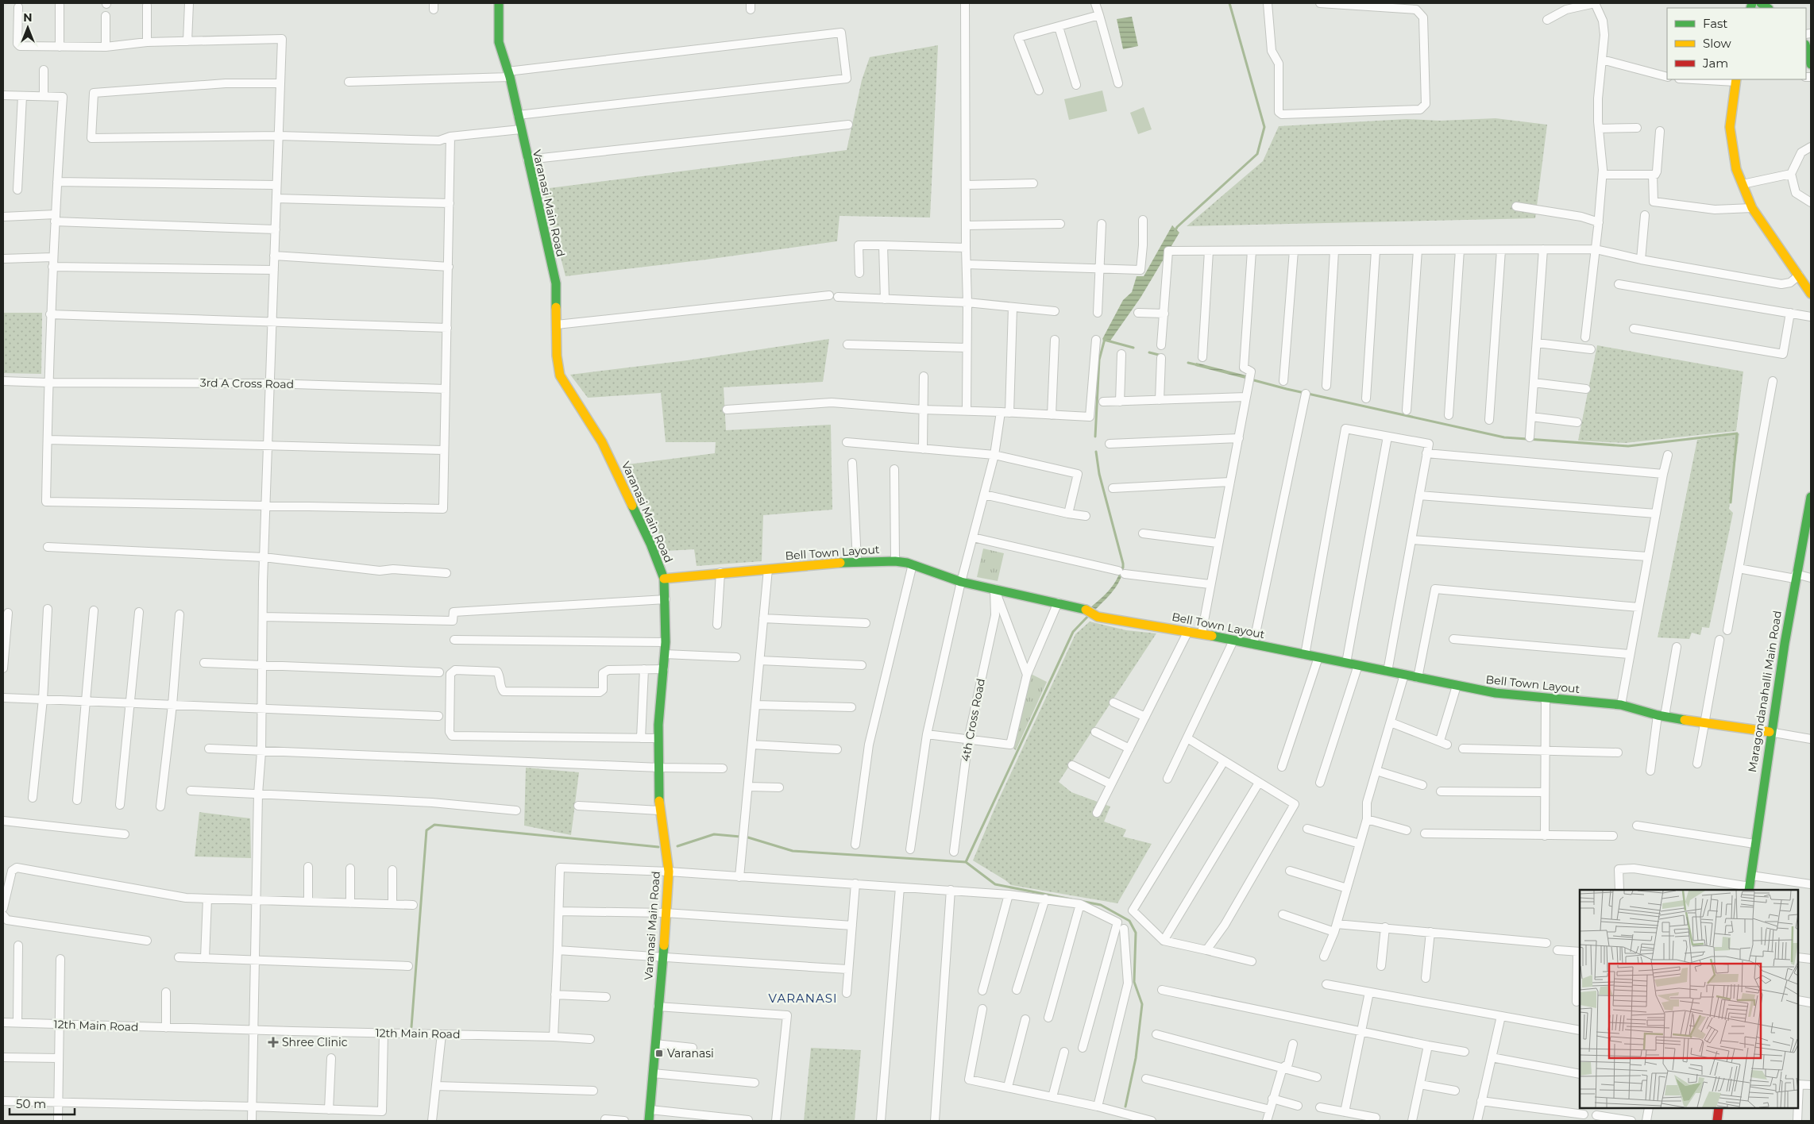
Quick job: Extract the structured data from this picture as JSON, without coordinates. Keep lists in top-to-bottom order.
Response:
{
  "streets": {
    "street": [
      "Varanasi Main Road",
      "3rd A Cross Road",
      "Bell Town Layout",
      "Maragondanahalli Main Road",
      "4th Cross Road",
      "12th Main Road"
    ]
  },
  "crossings": [
    ["Varanasi Main Road", "Bell Town Layout"],
    ["Bell Town Layout", "Maragondanahalli Main Road"],
    ["Bell Town Layout", "4th Cross Road"]
  ],
  "districts": ["VARANASI"],
  "places": {
    "health": ["Shree Clinic"],
    "transit": ["Varanasi"]
  },
  "legend": ["Fast", "Slow", "Jam"],
  "scale_bar": "50 m",
  "north": "top"
}
